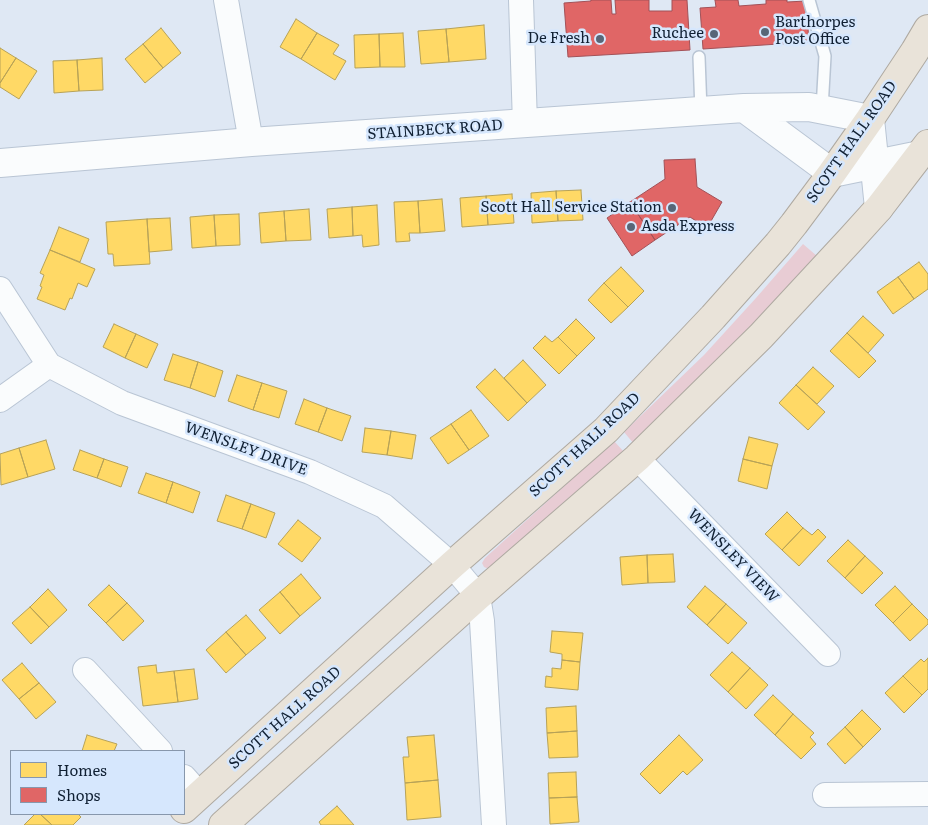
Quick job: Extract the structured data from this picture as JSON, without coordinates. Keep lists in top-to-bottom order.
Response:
{
  "streets": {
    "highway": ["SCOTT HALL ROAD"],
    "street": ["STAINBECK ROAD", "WENSLEY DRIVE", "WENSLEY VIEW"]
  },
  "crossings": [
    ["STAINBECK ROAD", "SCOTT HALL ROAD"],
    ["SCOTT HALL ROAD", "WENSLEY DRIVE"]
  ],
  "places": [
    "Barthorpes Post Office",
    "Ruchee",
    "De Fresh",
    "Scott Hall Service Station",
    "Asda Express"
  ],
  "legend": ["Homes", "Shops"]
}
